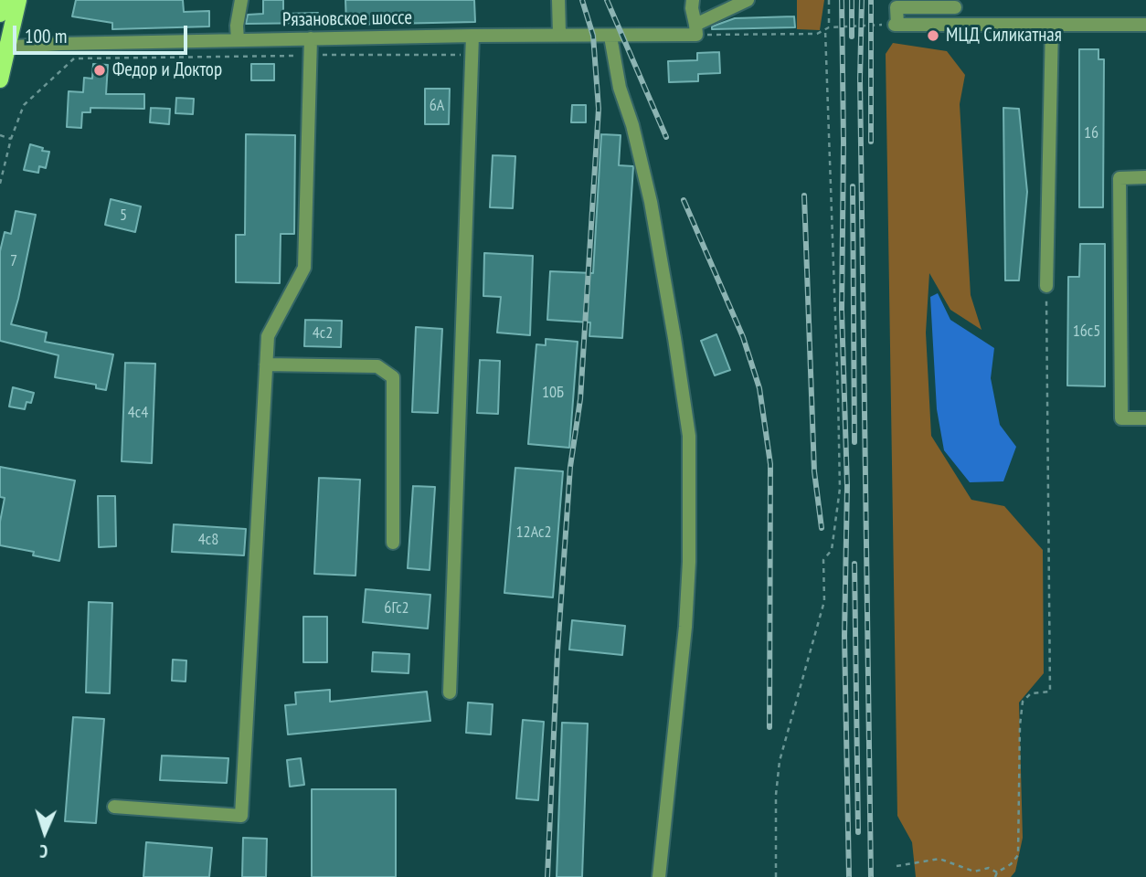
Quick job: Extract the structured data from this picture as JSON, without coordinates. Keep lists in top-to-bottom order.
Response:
{
  "streets": {
    "street": ["Рязановское шоссе"]
  },
  "places": ["МЦД Силикатная", "Федор и Доктор"],
  "house_numbers": [
    "6А",
    "16",
    "5",
    "7",
    "16с5",
    "4с2",
    "10Б",
    "4с4",
    "12Ас2",
    "4с8",
    "6Гс2"
  ],
  "scale_bar": "100 m",
  "north": "bottom"
}
